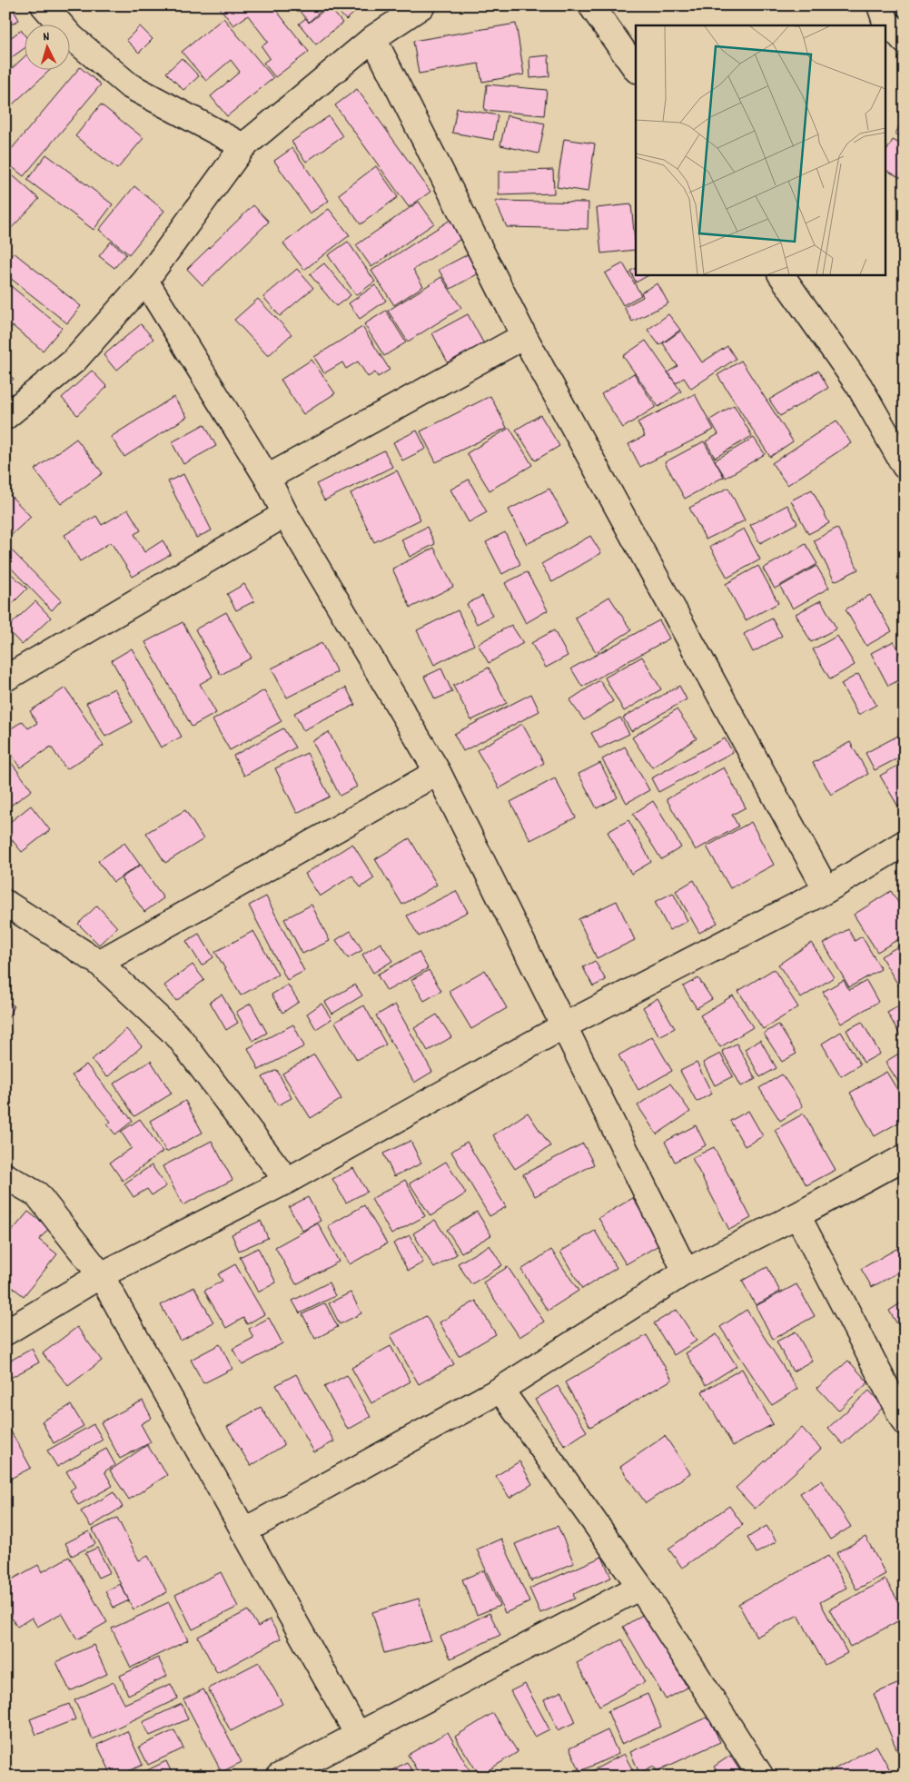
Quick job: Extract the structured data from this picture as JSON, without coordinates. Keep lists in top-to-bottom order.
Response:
{
  "north": "top"
}
